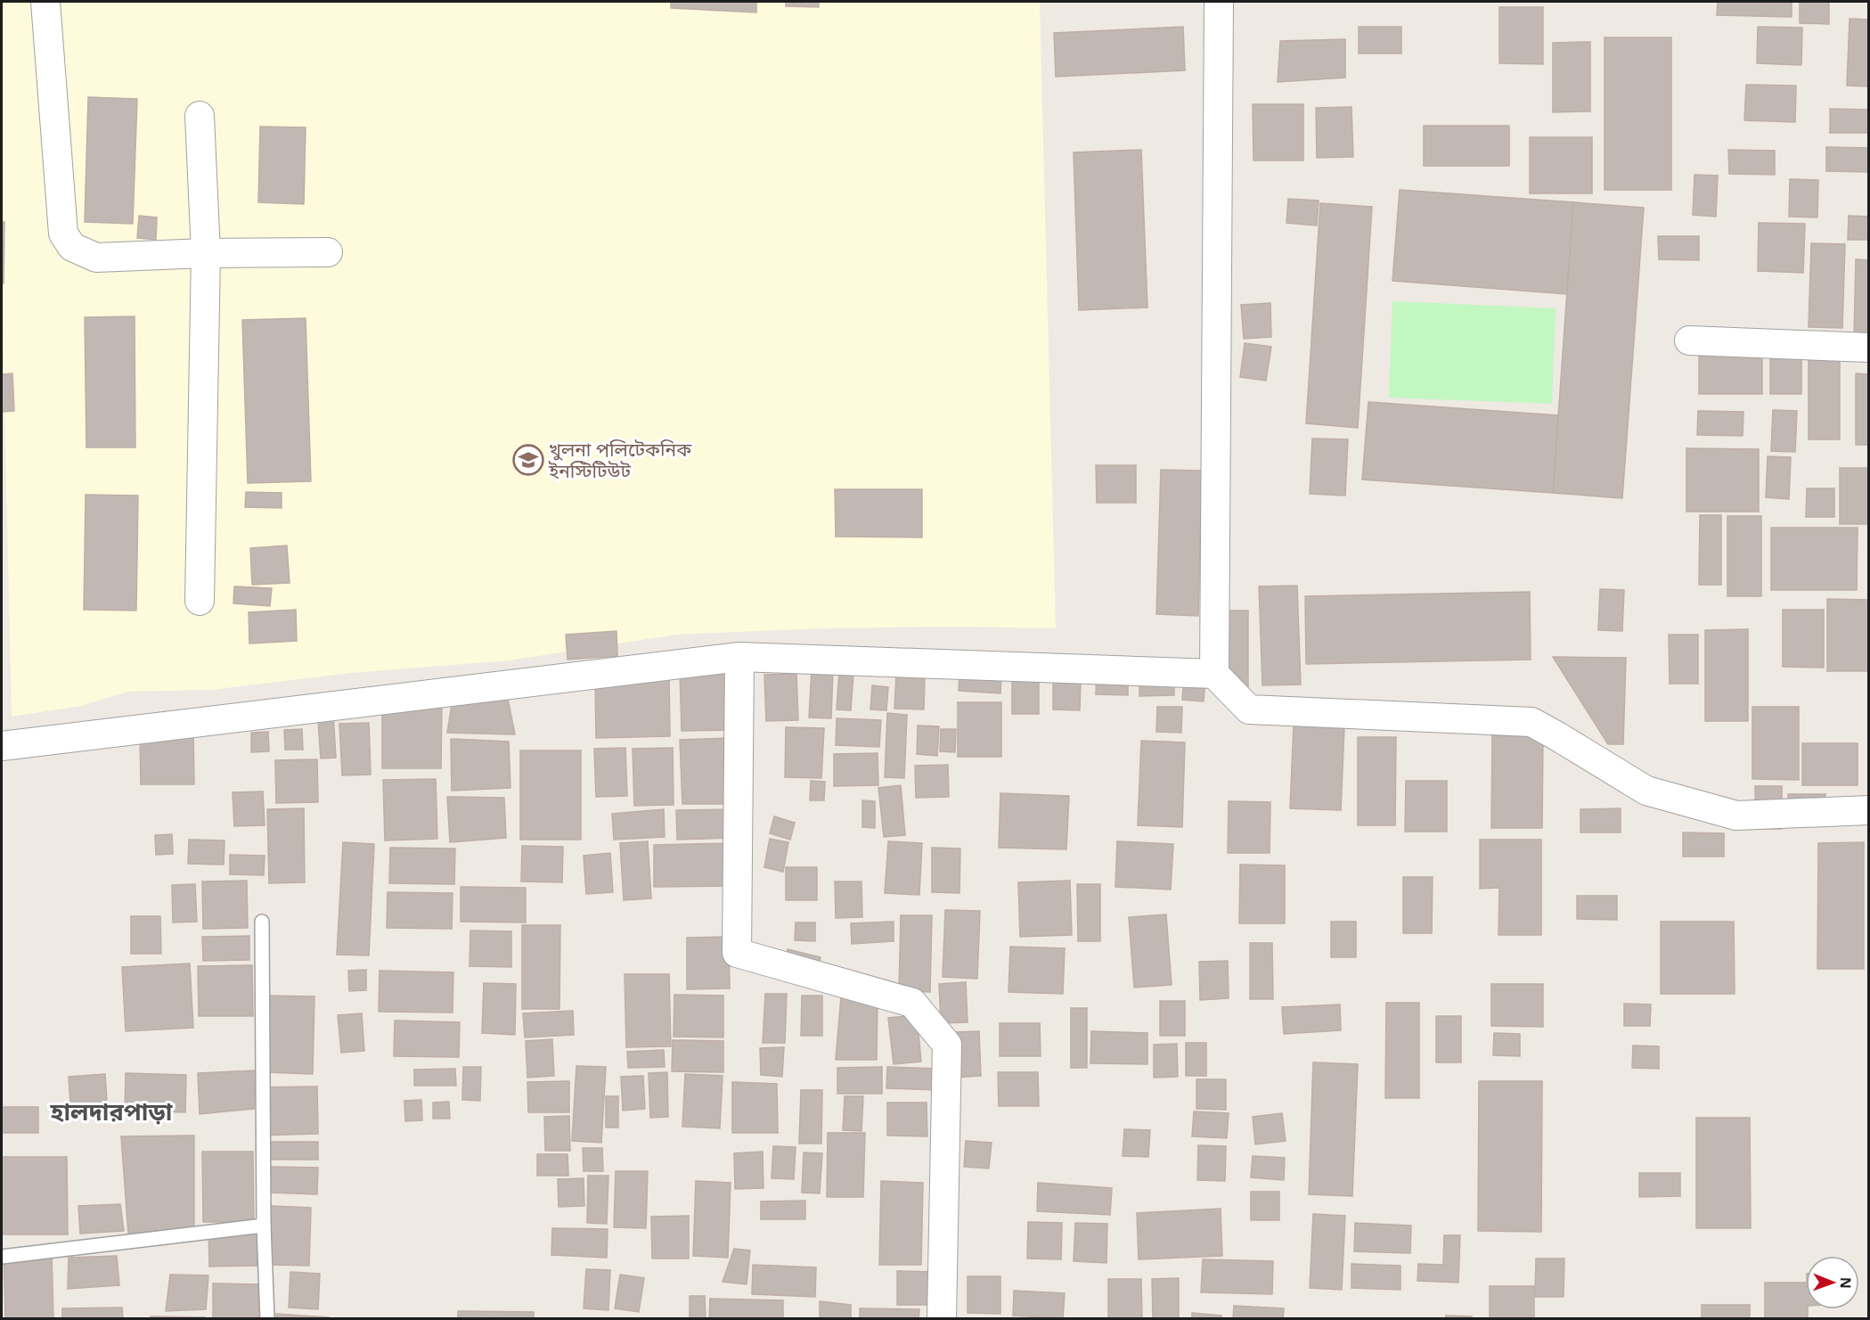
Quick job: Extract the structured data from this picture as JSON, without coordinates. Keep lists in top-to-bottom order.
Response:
{
  "districts": ["হালদারপাড়া"],
  "places": {
    "school or university": ["খুলনা পলিটেকনিক ইনস্টিটিউট"]
  },
  "north": "right"
}
